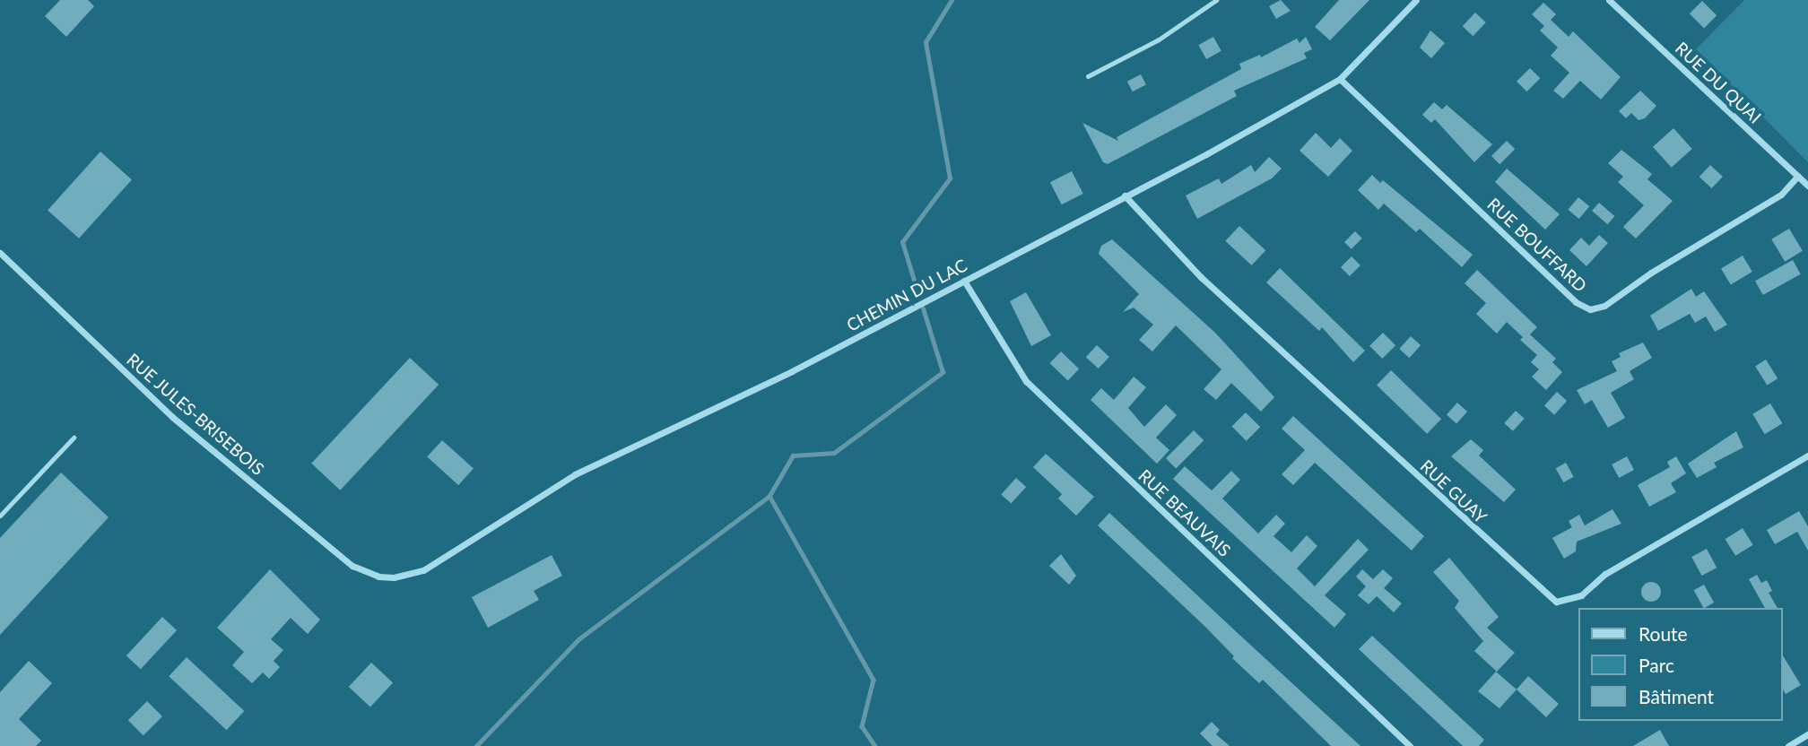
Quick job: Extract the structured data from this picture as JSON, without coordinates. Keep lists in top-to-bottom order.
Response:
{
  "streets": {
    "street": [
      "RUE DU QUAI",
      "RUE BOUFFARD",
      "CHEMIN DU LAC",
      "RUE JULES-BRISEBOIS",
      "RUE GUAY",
      "RUE BEAUVAIS"
    ]
  },
  "crossings": [
    ["RUE DU QUAI", "RUE BOUFFARD"],
    ["RUE BOUFFARD", "CHEMIN DU LAC"],
    ["CHEMIN DU LAC", "RUE JULES-BRISEBOIS"],
    ["CHEMIN DU LAC", "RUE GUAY"],
    ["CHEMIN DU LAC", "RUE BEAUVAIS"]
  ],
  "legend": ["Route", "Parc", "Bâtiment"]
}
